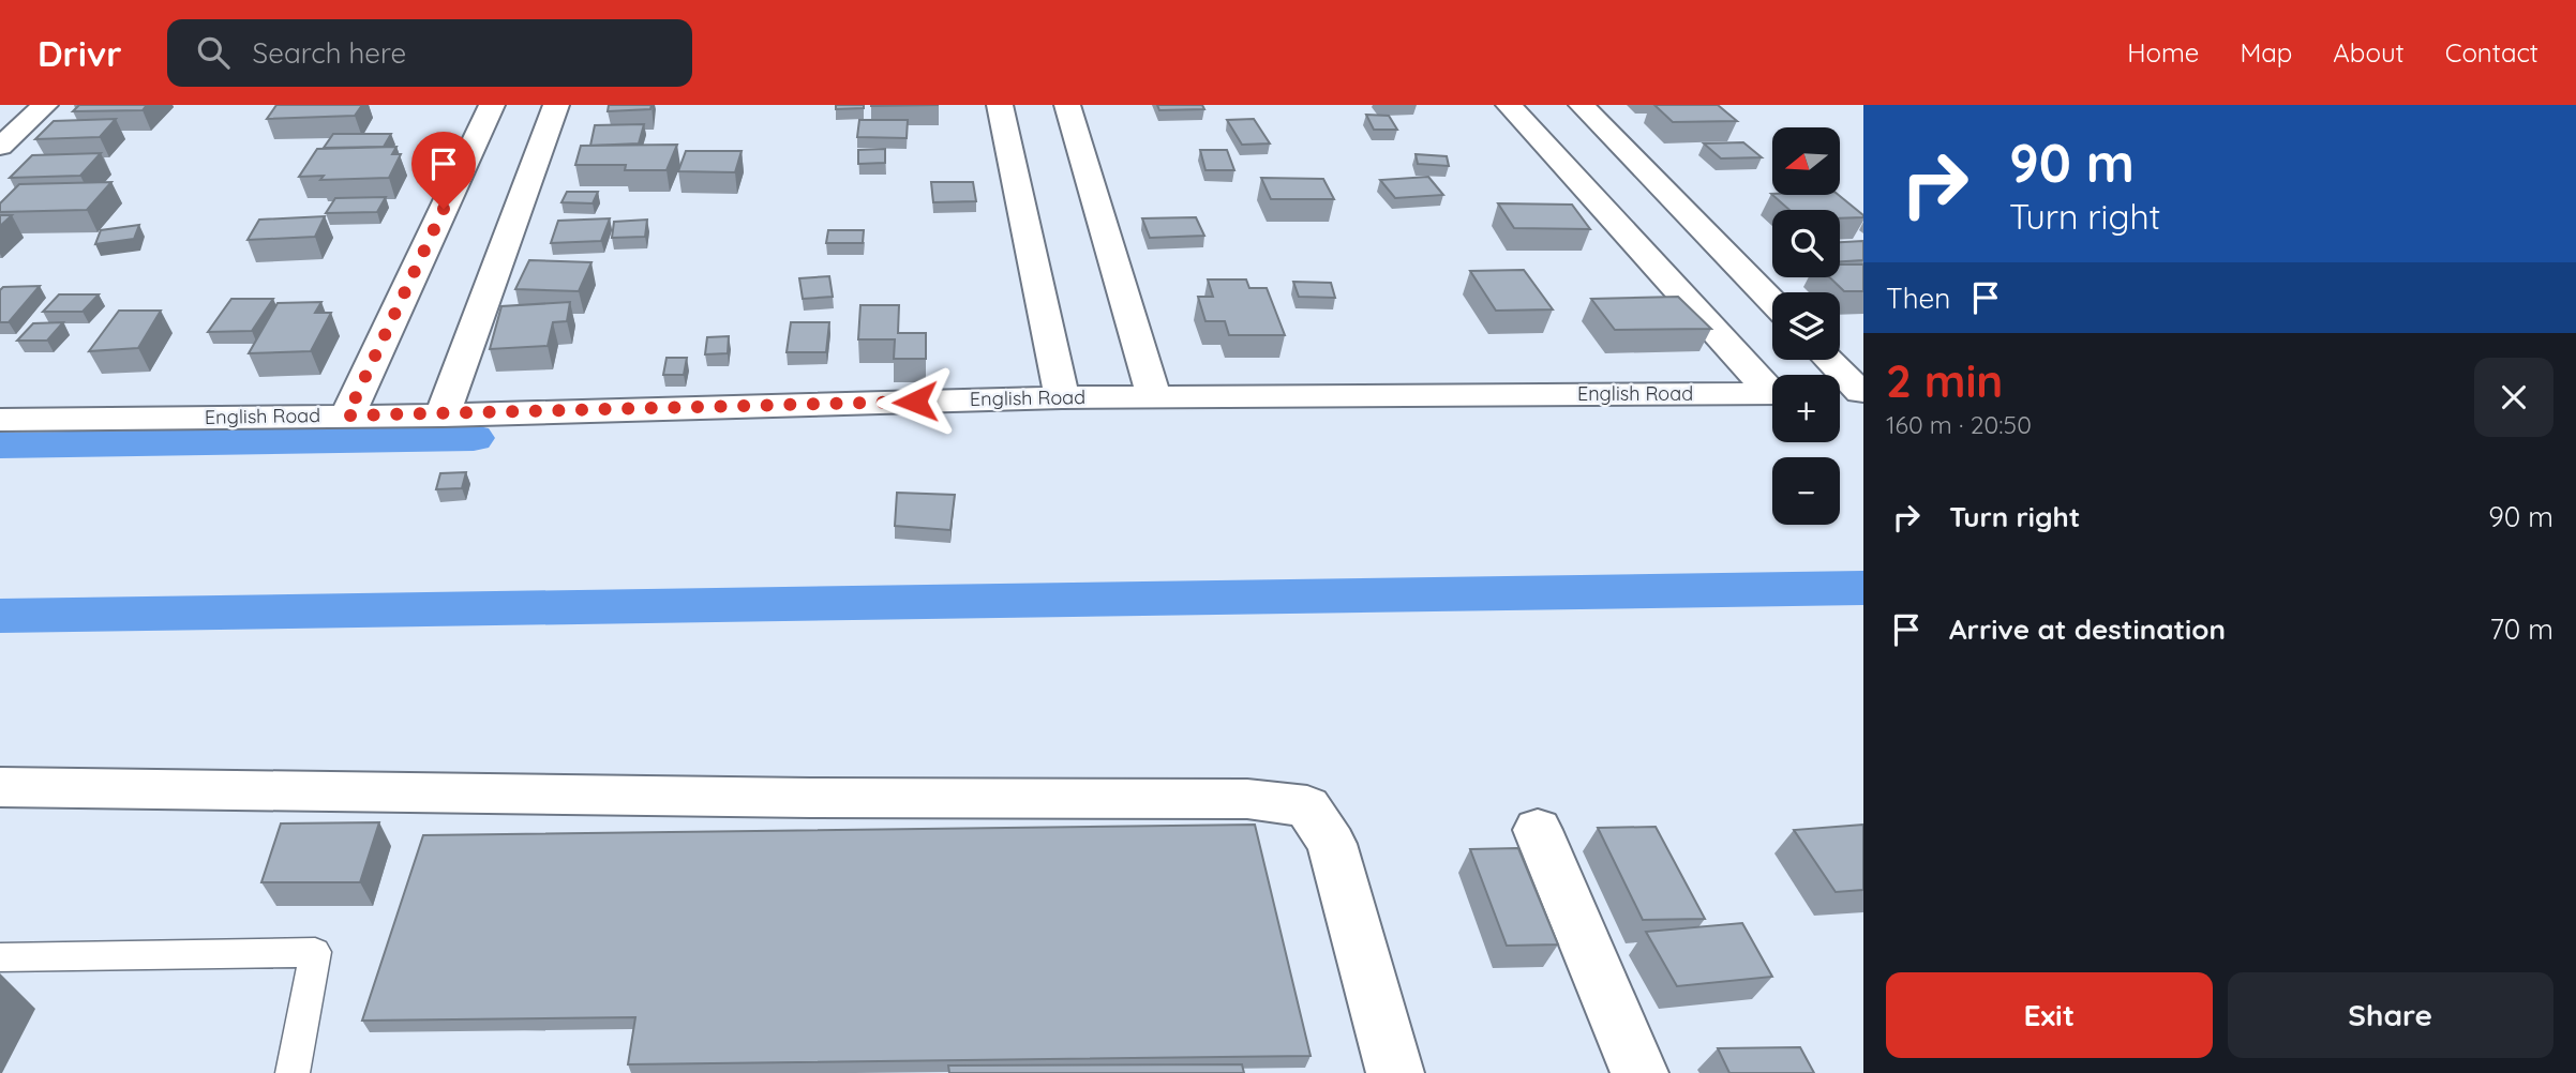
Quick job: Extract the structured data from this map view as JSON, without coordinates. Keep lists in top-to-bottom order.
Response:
{
  "streets": {
    "street": ["English Road"]
  },
  "north": "left",
  "page": {
    "header": "Drivr",
    "search": "Search here",
    "nav": [
      "Home",
      "Map",
      "About",
      "Contact"
    ],
    "turn": ["90 m", "Turn right"],
    "map_buttons": ["+", "−"],
    "then": "Then",
    "heading": ["2 min", "160 m · 20:50"],
    "list": [
      {
        "name": "Turn right",
        "value": "90 m"
      },
      {
        "name": "Arrive at destination",
        "value": "70 m"
      }
    ],
    "buttons": ["Exit", "Share"]
  }
}
